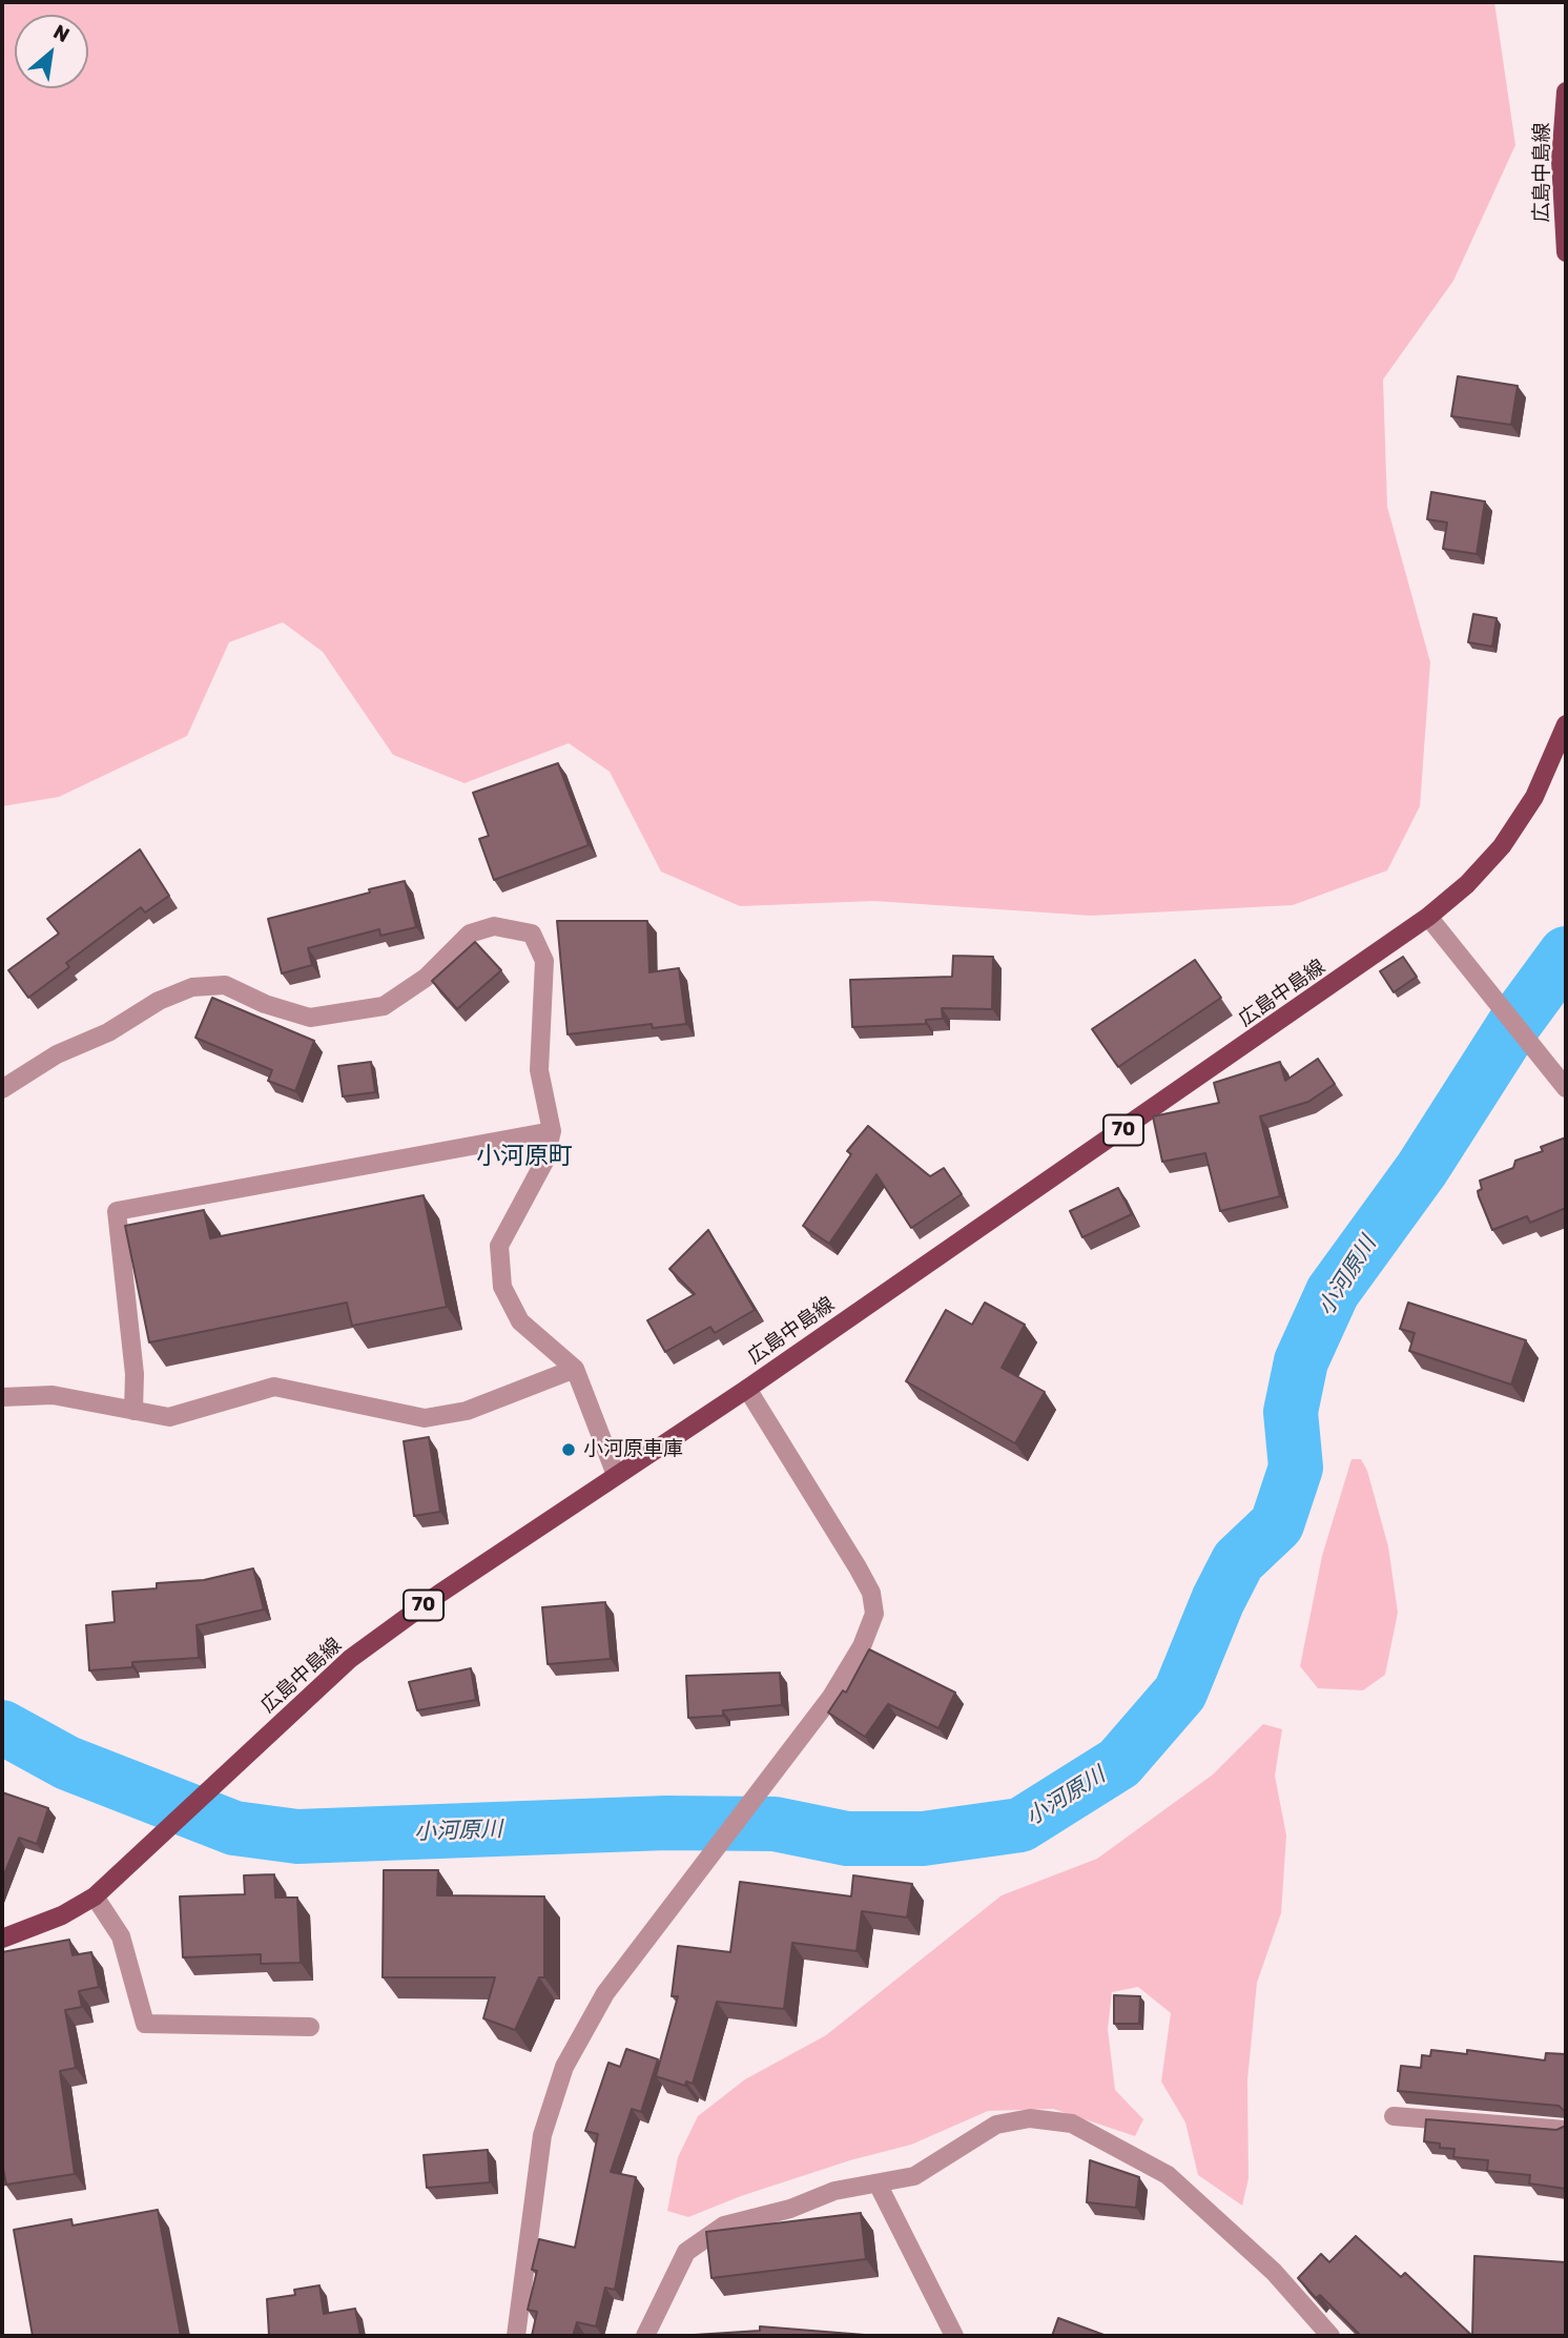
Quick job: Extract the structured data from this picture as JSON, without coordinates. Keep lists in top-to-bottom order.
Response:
{
  "streets": {
    "main road": ["広島中島線", "70"]
  },
  "districts": ["小河原町"],
  "water": ["小河原川"],
  "places": ["小河原車庫"],
  "north": "top right"
}
